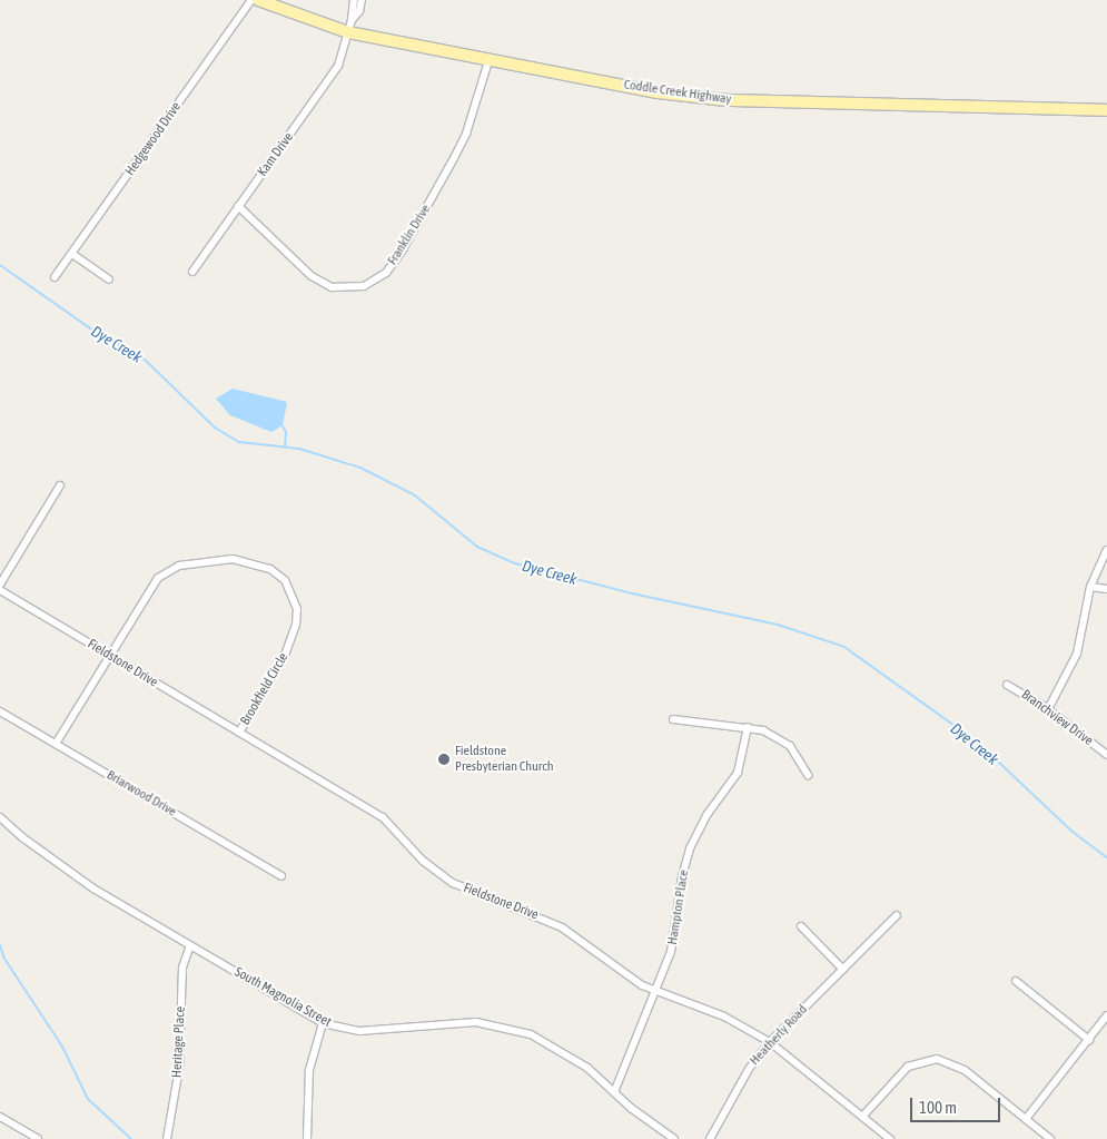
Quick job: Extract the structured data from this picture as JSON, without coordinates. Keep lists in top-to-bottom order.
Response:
{
  "streets": {
    "main road": ["Coddle Creek Highway"],
    "street": [
      "Hedgewood Drive",
      "Kam Drive",
      "Franklin Drive",
      "Fieldstone Drive",
      "Brookfield Circle",
      "Branchview Drive",
      "Briarwood Drive",
      "Hampton Place",
      "South Magnolia Street",
      "Heatherly Road",
      "Heritage Place"
    ]
  },
  "crossings": [
    ["Coddle Creek Highway", "Kam Drive"],
    ["Coddle Creek Highway", "Franklin Drive"],
    ["Kam Drive", "Franklin Drive"],
    ["Fieldstone Drive", "Brookfield Circle"],
    ["Fieldstone Drive", "Hampton Place"],
    ["Fieldstone Drive", "Heatherly Road"],
    ["Brookfield Circle", "Briarwood Drive"],
    ["Hampton Place", "South Magnolia Street"],
    ["South Magnolia Street", "Heritage Place"]
  ],
  "water": ["Dye Creek"],
  "places": ["Fieldstone Presbyterian Church"],
  "scale_bar": "100 m"
}
